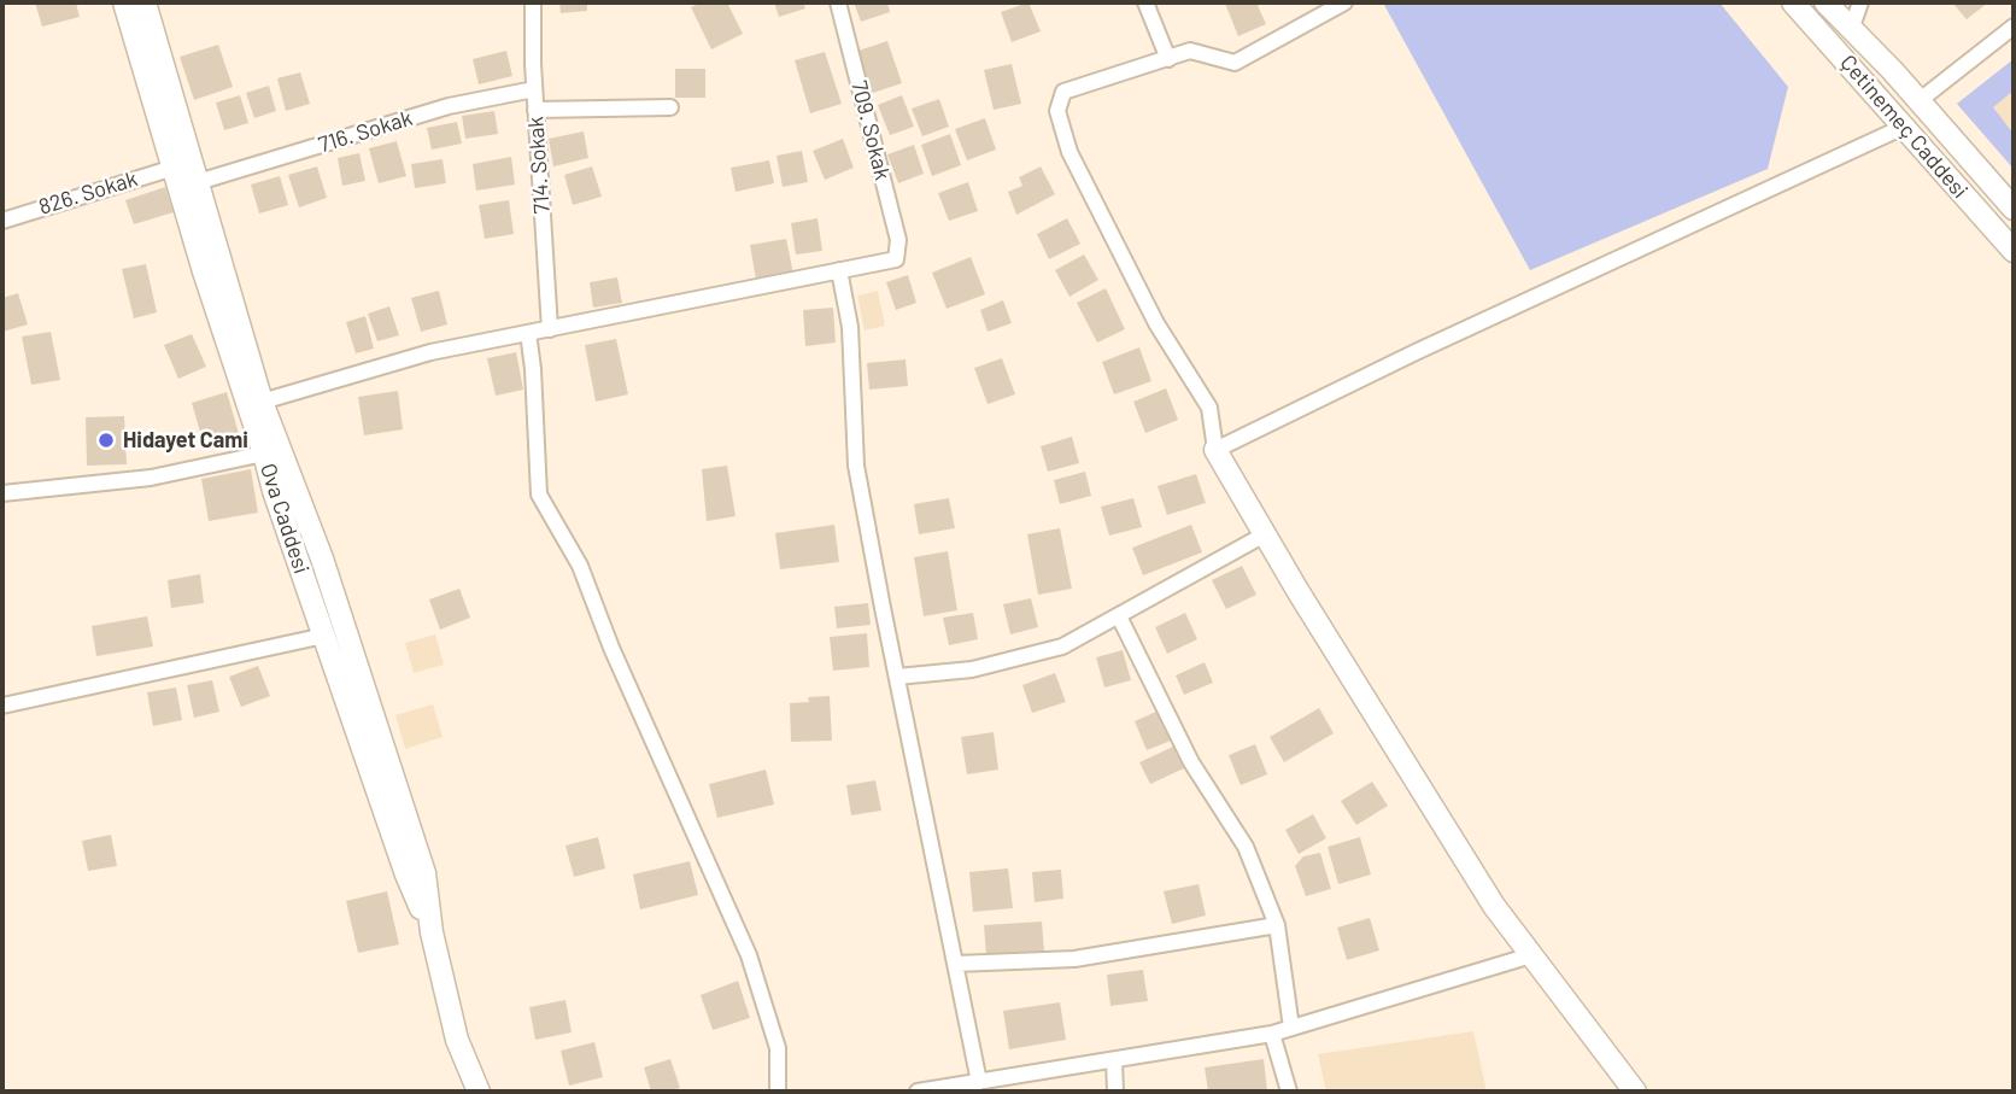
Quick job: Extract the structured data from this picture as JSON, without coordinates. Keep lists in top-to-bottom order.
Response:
{
  "streets": {
    "street": [
      "Çetinemeç Caddesi",
      "709. Sokak",
      "716. Sokak",
      "714. Sokak",
      "826. Sokak",
      "Ova Caddesi"
    ]
  },
  "crossings": [
    ["716. Sokak", "714. Sokak"],
    ["716. Sokak", "Ova Caddesi"],
    ["826. Sokak", "Ova Caddesi"]
  ],
  "places": ["Hidayet Cami"]
}
